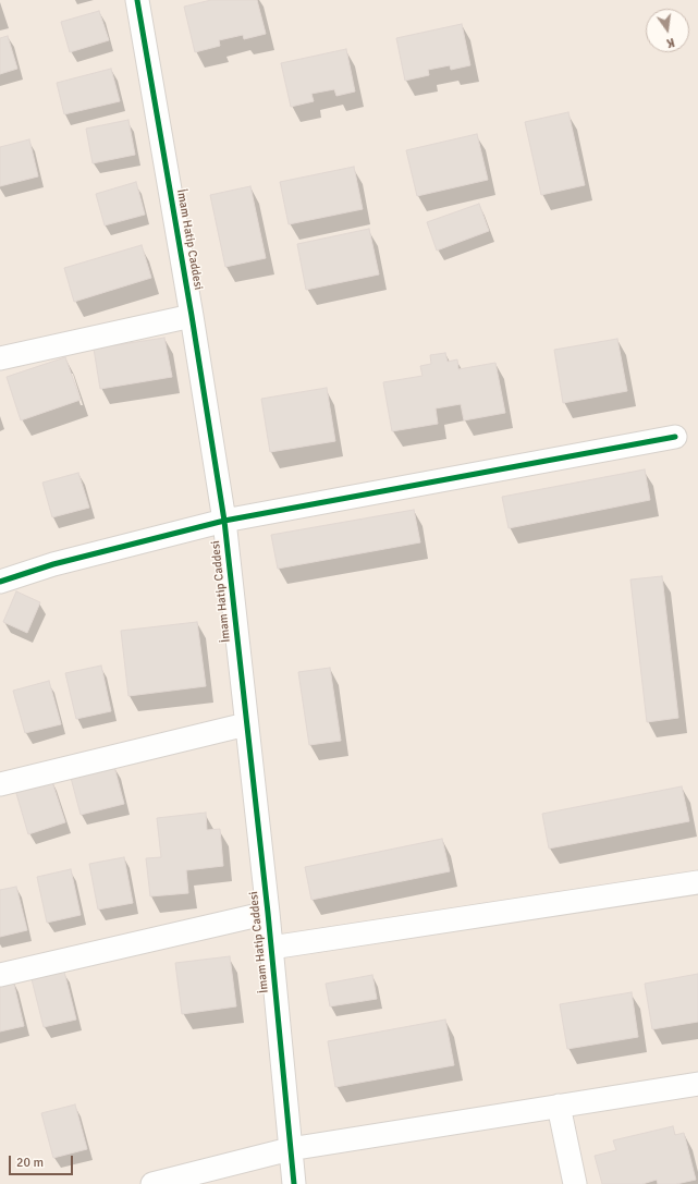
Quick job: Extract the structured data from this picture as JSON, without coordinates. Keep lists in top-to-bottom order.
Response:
{
  "streets": {
    "street": ["İmam Hatip Caddesi"]
  },
  "scale_bar": "20 m",
  "north": "bottom"
}
